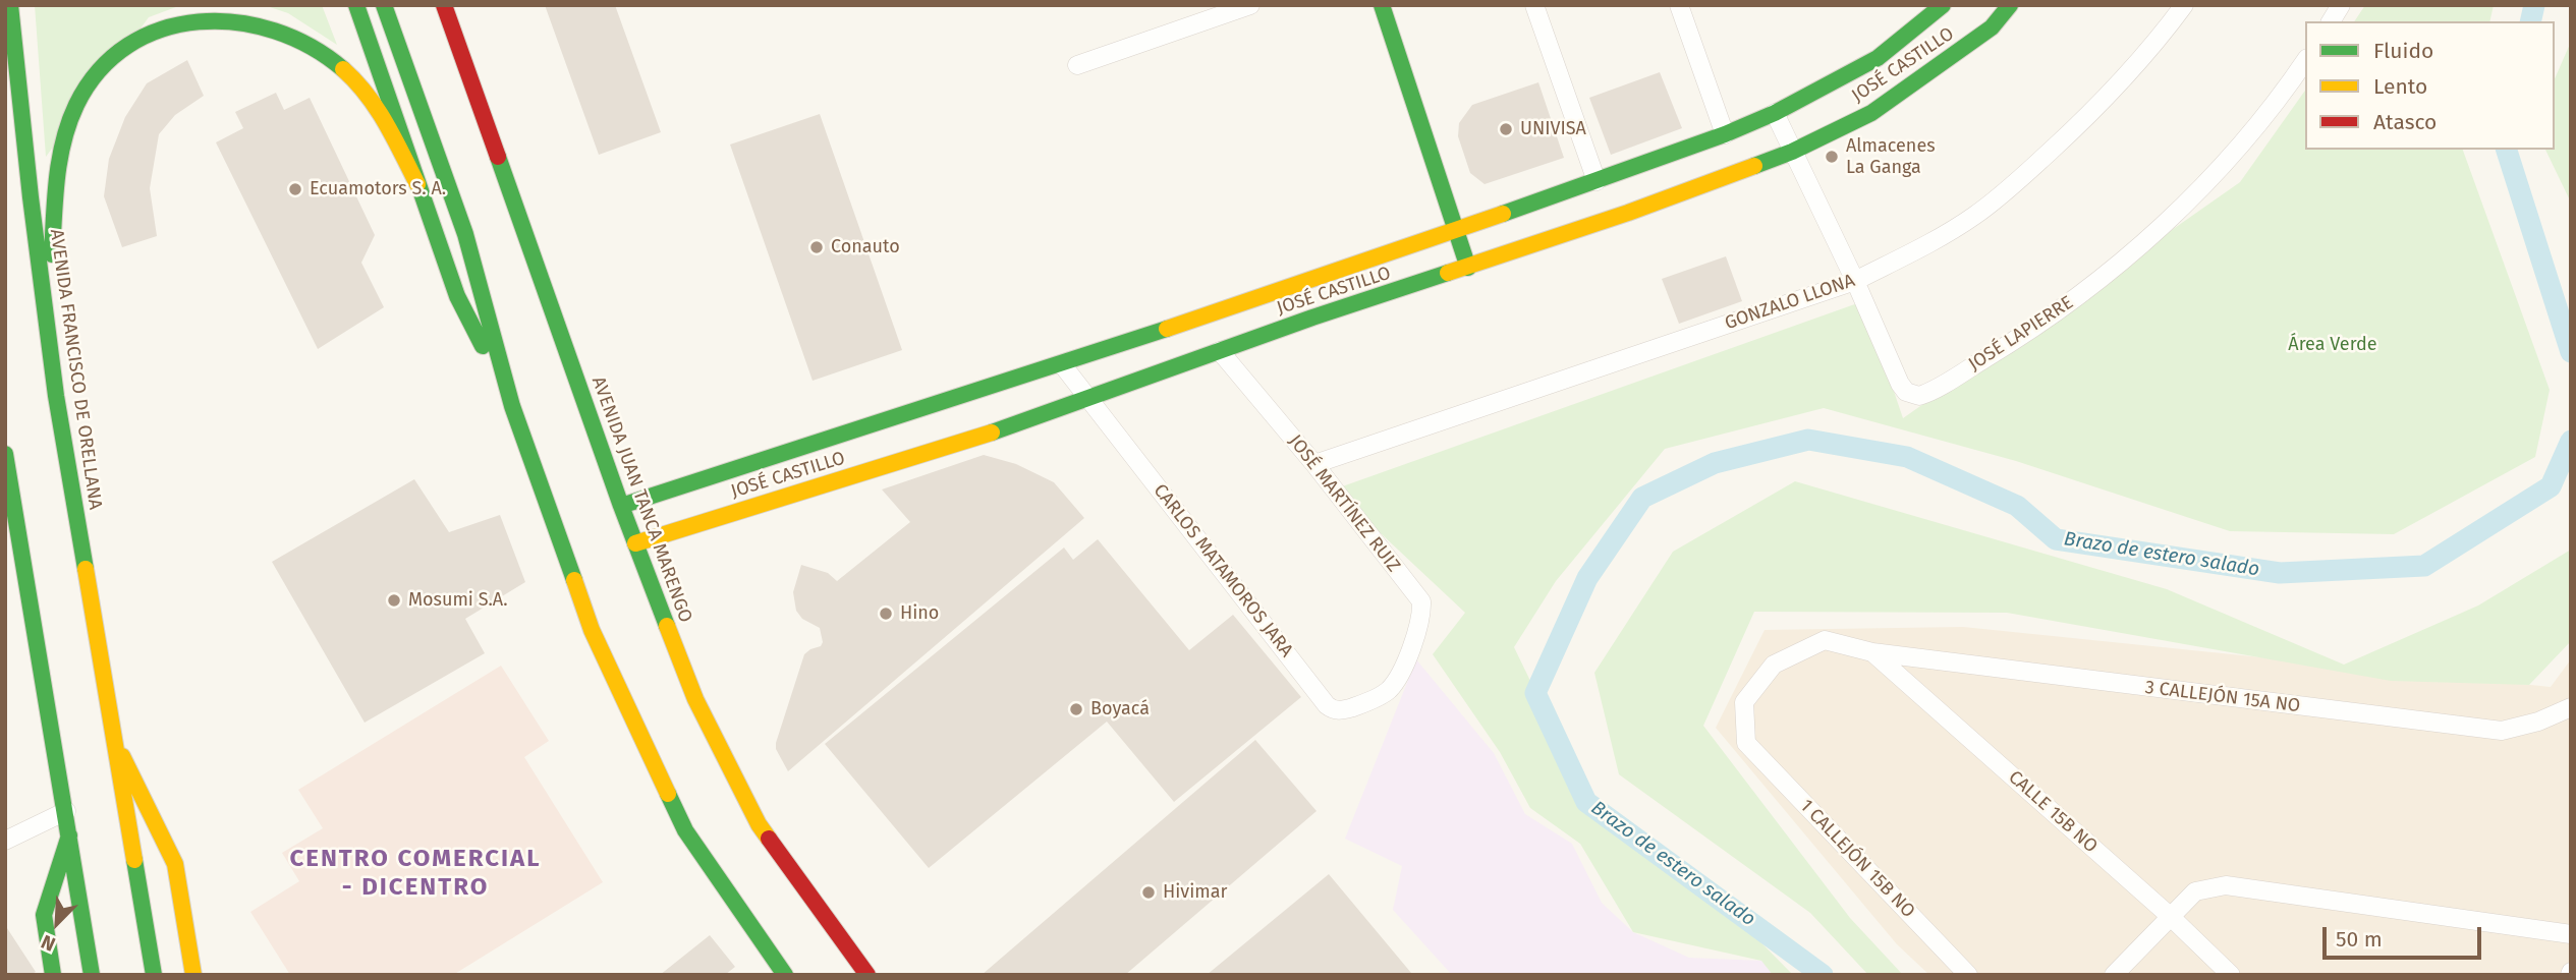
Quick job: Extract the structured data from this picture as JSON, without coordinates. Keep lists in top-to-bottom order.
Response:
{
  "streets": {
    "main road": ["JOSÉ CASTILLO", "AVENIDA FRANCISCO DE ORELLANA", "AVENIDA JUAN TANCA MARENGO"],
    "street": [
      "GONZALO LLONA",
      "JOSÉ LAPIERRE",
      "JOSÉ MARTÍNEZ RUIZ",
      "CARLOS MATAMOROS JARA",
      "3 CALLEJÓN 15A NO",
      "CALLE 15B NO",
      "1 CALLEJÓN 15B NO"
    ]
  },
  "crossings": [
    ["JOSÉ CASTILLO", "JOSÉ LAPIERRE"],
    ["JOSÉ CASTILLO", "AVENIDA JUAN TANCA MARENGO"],
    ["JOSÉ CASTILLO", "JOSÉ MARTÍNEZ RUIZ"],
    ["JOSÉ CASTILLO", "CARLOS MATAMOROS JARA"],
    ["GONZALO LLONA", "JOSÉ LAPIERRE"],
    ["GONZALO LLONA", "JOSÉ MARTÍNEZ RUIZ"],
    ["JOSÉ MARTÍNEZ RUIZ", "CARLOS MATAMOROS JARA"],
    ["3 CALLEJÓN 15A NO", "CALLE 15B NO"],
    ["3 CALLEJÓN 15A NO", "1 CALLEJÓN 15B NO"]
  ],
  "districts": ["CENTRO COMERCIAL - DICENTRO"],
  "water": ["Brazo de estero salado"],
  "parks": ["Área Verde"],
  "places": [
    "UNIVISA",
    "Almacenes La Ganga",
    "Ecuamotors S. A.",
    "Conauto",
    "Mosumi S.A.",
    "Hino",
    "Boyacá",
    "Hivimar"
  ],
  "legend": ["Fluido", "Lento", "Atasco"],
  "scale_bar": "50 m",
  "north": "bottom left"
}
